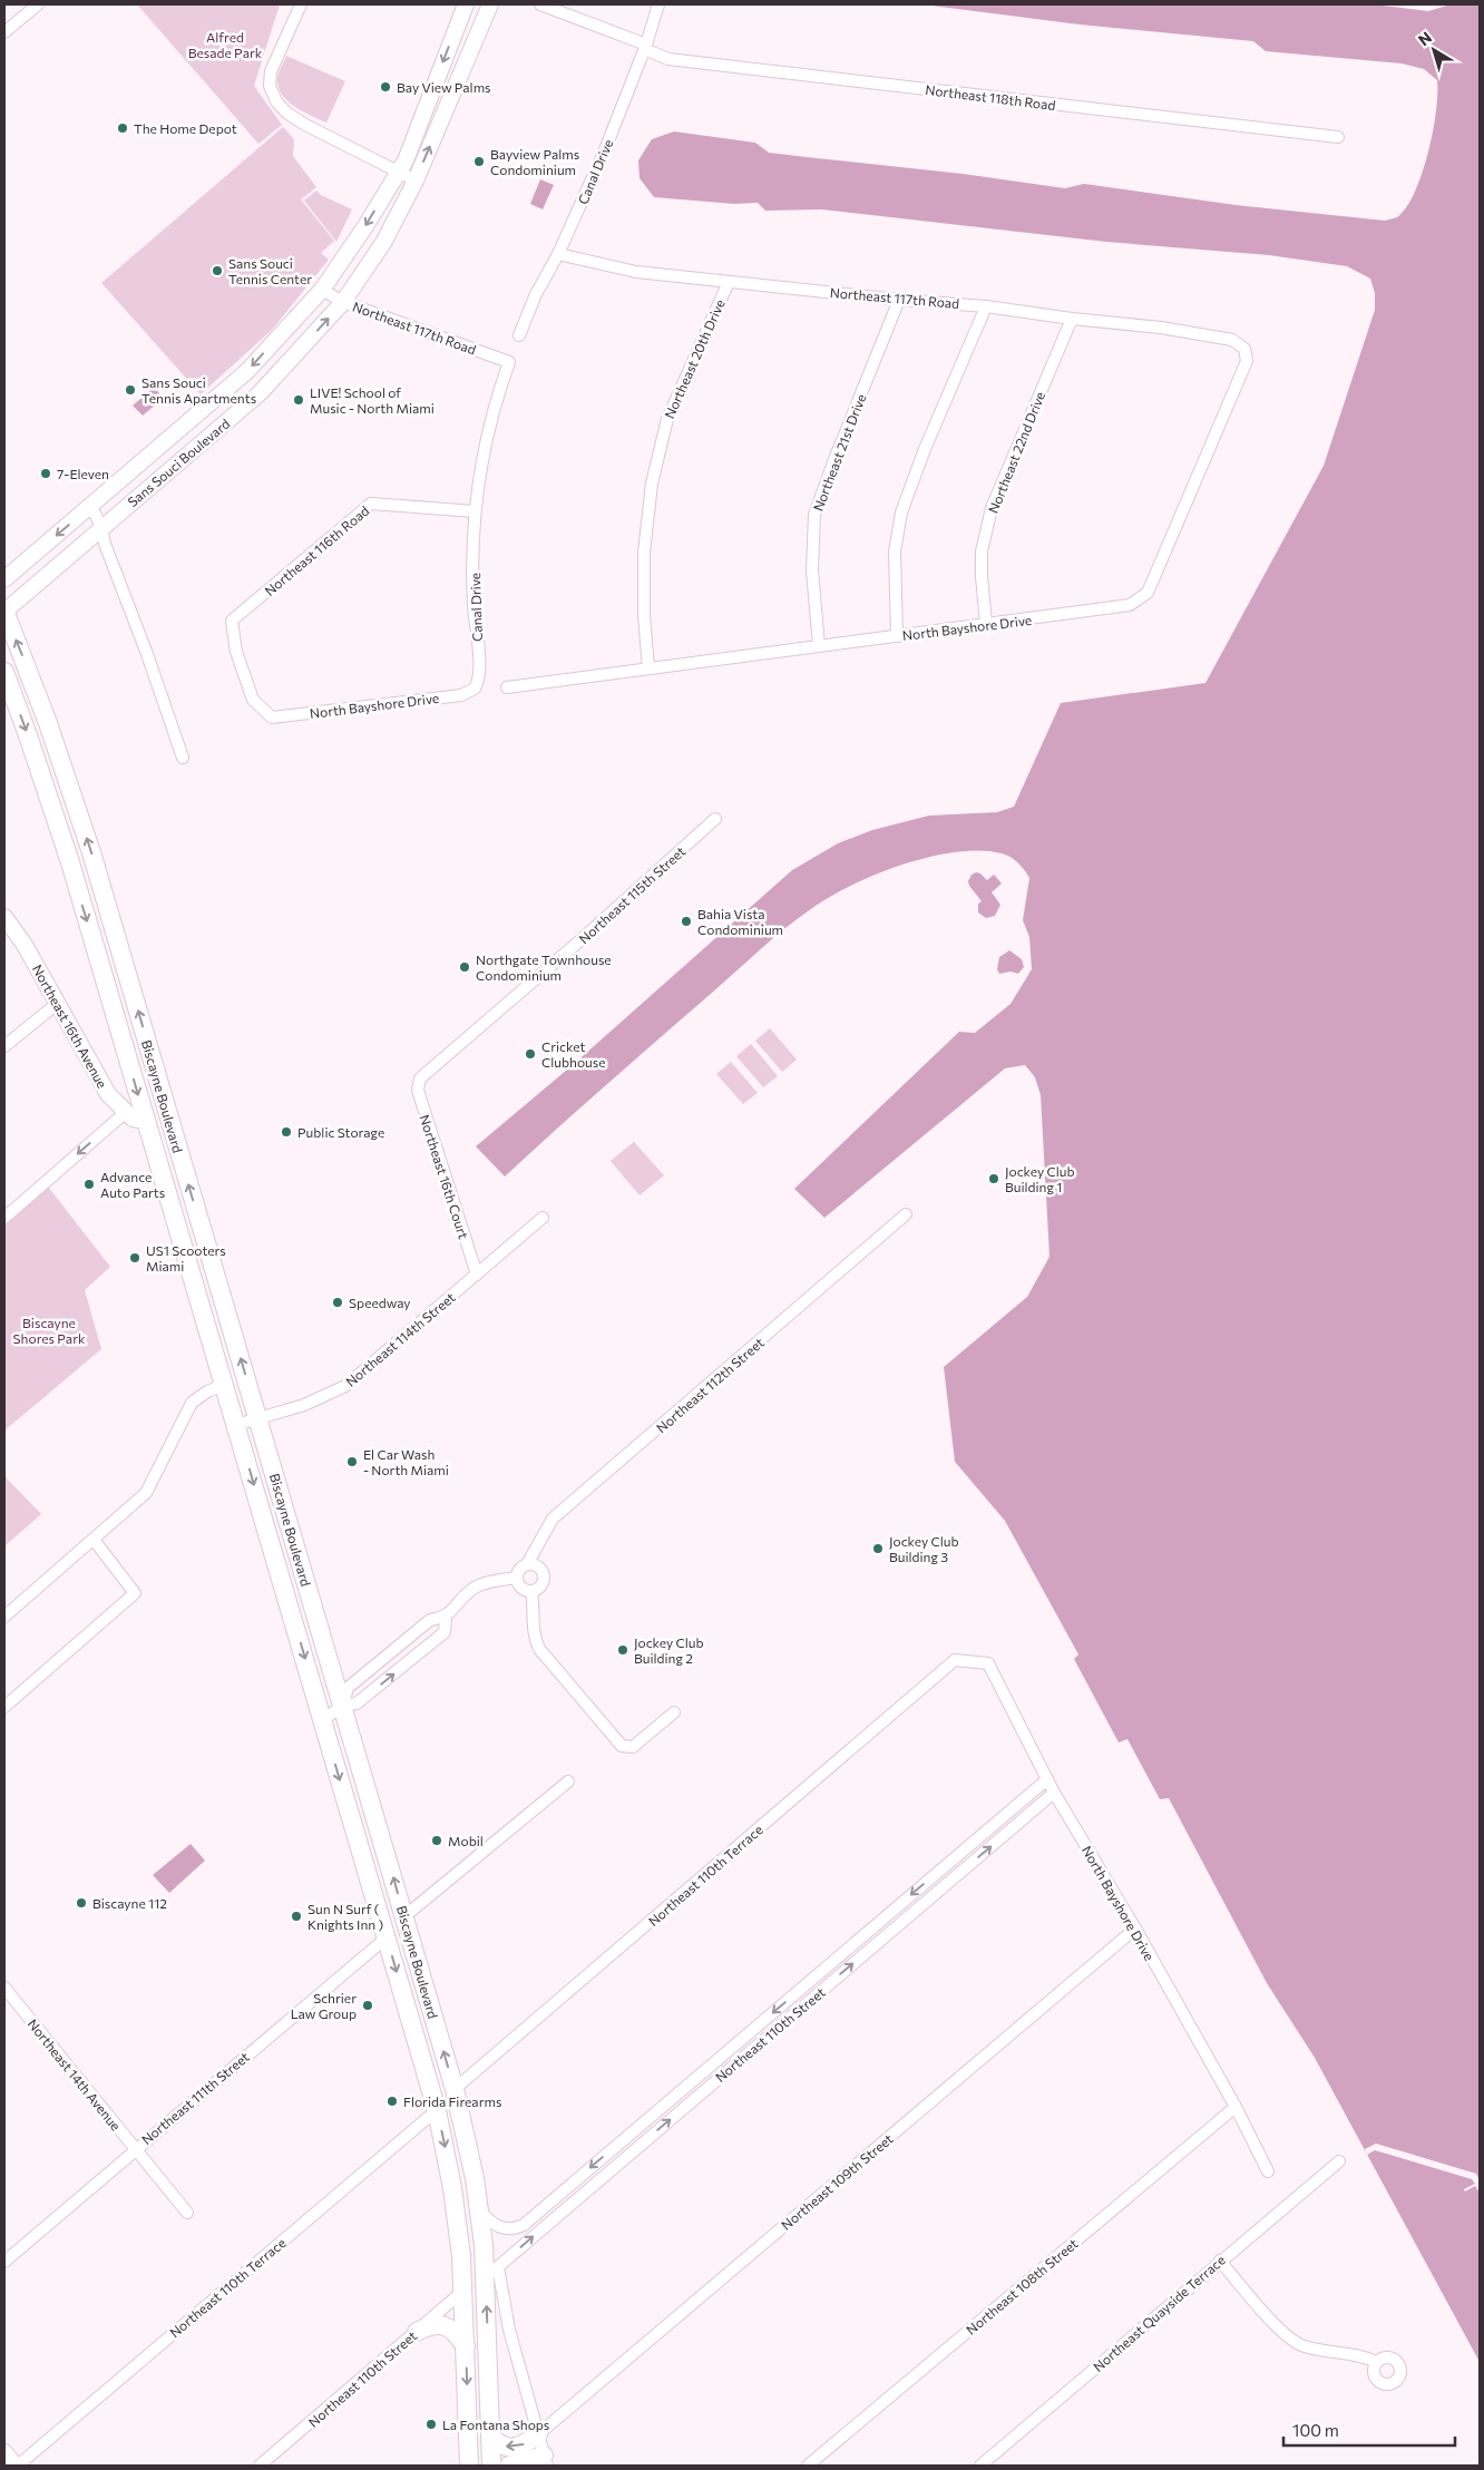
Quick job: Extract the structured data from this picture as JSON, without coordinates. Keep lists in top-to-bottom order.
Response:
{
  "streets": {
    "main road": ["Biscayne Boulevard"],
    "street": [
      "Northeast 118th Road",
      "Canal Drive",
      "Northeast 117th Road",
      "Northeast 20th Drive",
      "Northeast 21st Drive",
      "Northeast 22nd Drive",
      "Sans Souci Boulevard",
      "Northeast 116th Road",
      "North Bayshore Drive",
      "Northeast 115th Street",
      "Northeast 16th Avenue",
      "Northeast 16th Court",
      "Northeast 114th Street",
      "Northeast 112th Street",
      "Northeast 110th Terrace",
      "Northeast 110th Street",
      "Northeast 14th Avenue",
      "Northeast 111th Street",
      "Northeast 109th Street",
      "Northeast 108th Street",
      "Northeast Quayside Terrace"
    ]
  },
  "crossings": [
    ["Northeast 118th Road", "Canal Drive"],
    ["Canal Drive", "Northeast 117th Road"],
    ["Canal Drive", "Northeast 116th Road"],
    ["Canal Drive", "North Bayshore Drive"],
    ["Northeast 117th Road", "Northeast 20th Drive"],
    ["Northeast 117th Road", "Northeast 21st Drive"],
    ["Northeast 117th Road", "Northeast 22nd Drive"],
    ["Northeast 117th Road", "Sans Souci Boulevard"],
    ["Northeast 117th Road", "North Bayshore Drive"],
    ["Northeast 20th Drive", "North Bayshore Drive"],
    ["Northeast 21st Drive", "North Bayshore Drive"],
    ["Northeast 22nd Drive", "North Bayshore Drive"],
    ["Sans Souci Boulevard", "Biscayne Boulevard"],
    ["Northeast 116th Road", "North Bayshore Drive"],
    ["North Bayshore Drive", "Northeast 110th Terrace"],
    ["North Bayshore Drive", "Northeast 110th Street"],
    ["North Bayshore Drive", "Northeast 109th Street"],
    ["North Bayshore Drive", "Northeast 108th Street"],
    ["Northeast 115th Street", "Northeast 16th Court"],
    ["Northeast 16th Avenue", "Biscayne Boulevard"],
    ["Biscayne Boulevard", "Northeast 114th Street"],
    ["Biscayne Boulevard", "Northeast 110th Terrace"],
    ["Biscayne Boulevard", "Northeast 110th Street"],
    ["Biscayne Boulevard", "Northeast 111th Street"],
    ["Northeast 16th Court", "Northeast 114th Street"],
    ["Northeast 14th Avenue", "Northeast 111th Street"]
  ],
  "parks": ["Alfred Besade Park", "Biscayne Shores Park"],
  "places": [
    "Bay View Palms",
    "The Home Depot",
    "Bayview Palms Condominium",
    "Sans Souci Tennis Center",
    "Sans Souci Tennis Apartments",
    "LIVE! School of Music - North Miami",
    "7-Eleven",
    "Bahia Vista Condominium",
    "Northgate Townhouse Condominium",
    "Cricket Clubhouse",
    "Public Storage",
    "Jockey Club Building 1",
    "Advance Auto Parts",
    "US1 Scooters Miami",
    "Speedway",
    "El Car Wash - North Miami",
    "Jockey Club Building 3",
    "Jockey Club Building 2",
    "Mobil",
    "Biscayne 112",
    "Sun N Surf ( Knights Inn )",
    "Schrier Law Group",
    "Florida Firearms",
    "La Fontana Shops"
  ],
  "scale_bar": "100 m",
  "north": "top left"
}
